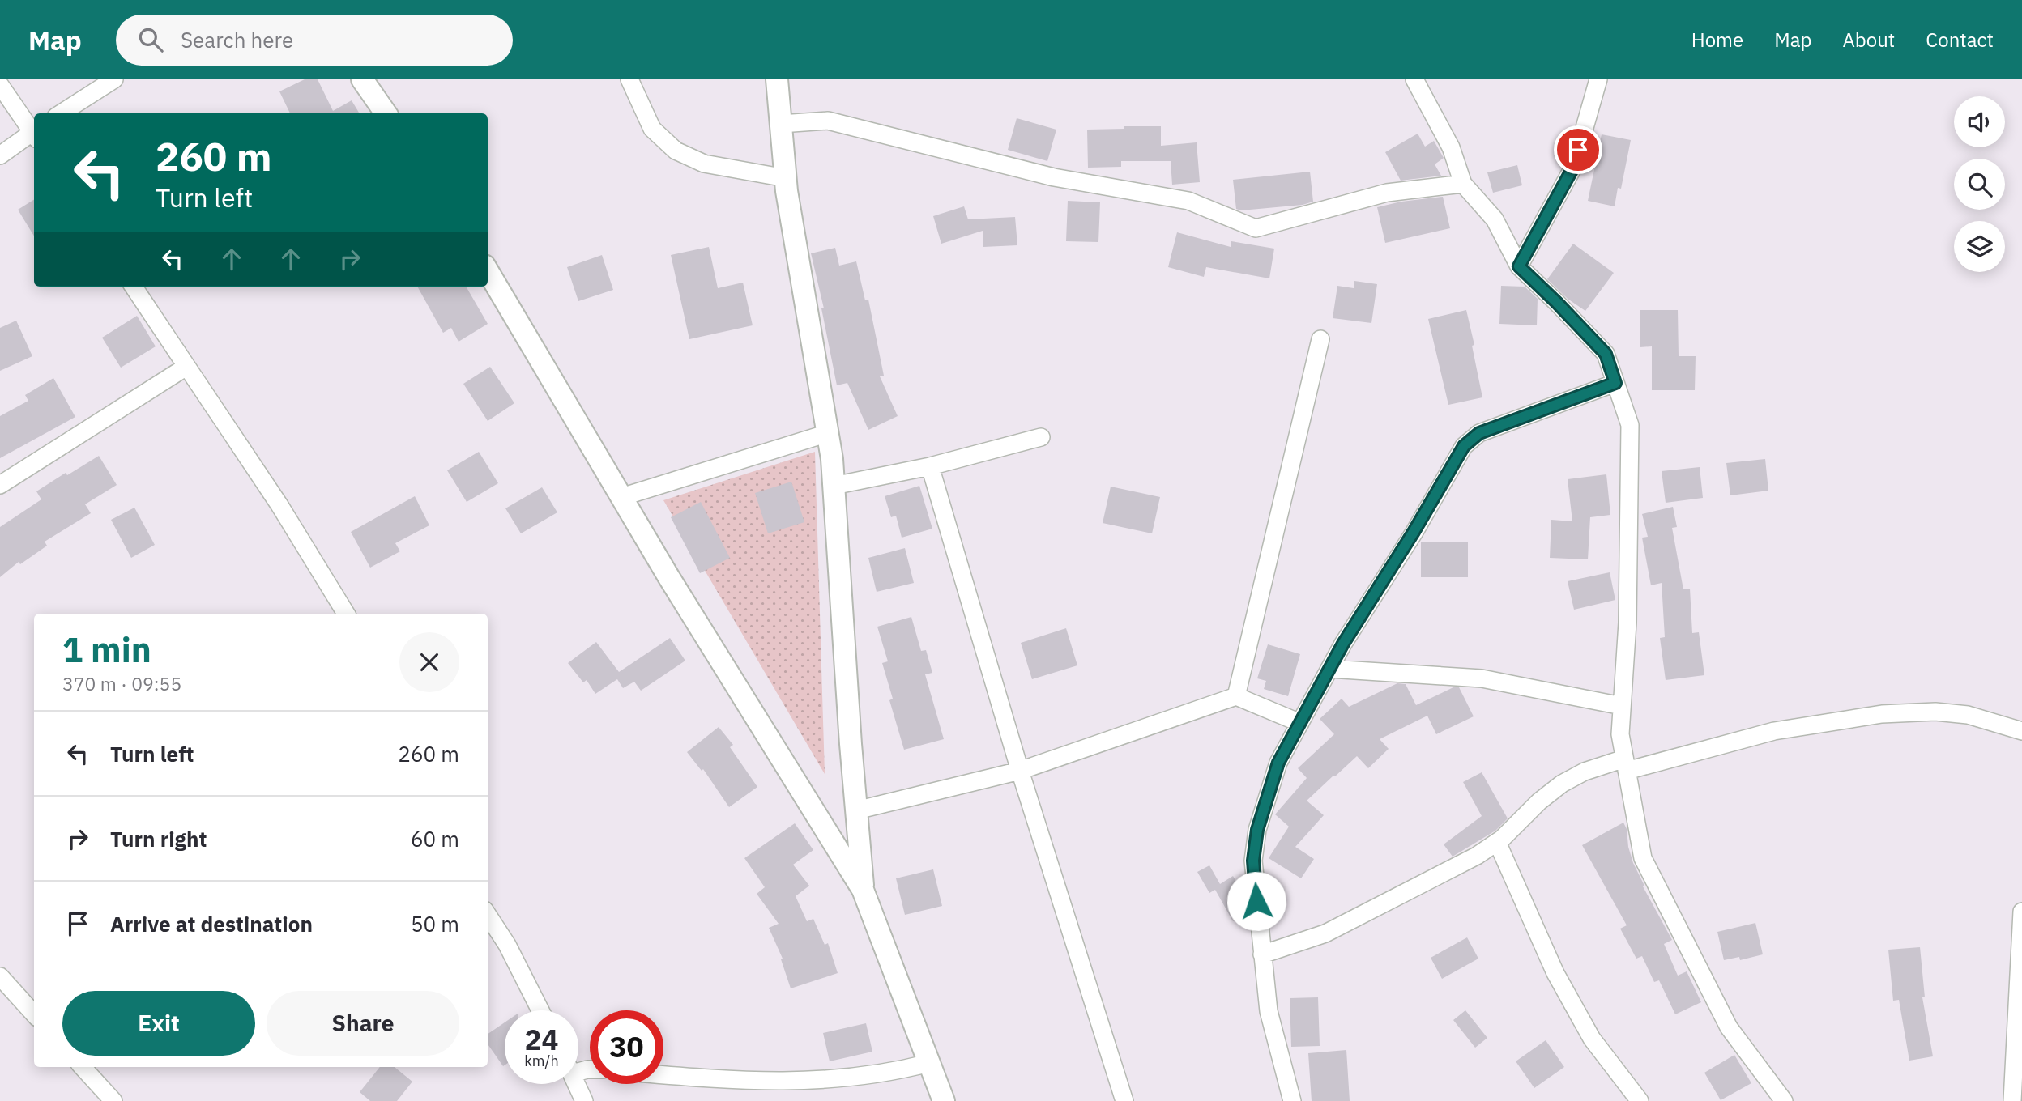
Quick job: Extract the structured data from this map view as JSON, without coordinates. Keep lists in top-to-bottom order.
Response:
{
  "page": {
    "header": "Map",
    "search": "Search here",
    "nav": [
      "Home",
      "Map",
      "About",
      "Contact"
    ],
    "turn": ["260 m", "Turn left"],
    "heading": ["1 min", "370 m · 09:55"],
    "list": [
      {
        "name": "Turn left",
        "value": "260 m"
      },
      {
        "name": "Turn right",
        "value": "60 m"
      },
      {
        "name": "Arrive at destination",
        "value": "50 m"
      }
    ],
    "buttons": ["Exit", "Share"],
    "speed": "24 km/h",
    "limit": "30"
  }
}
